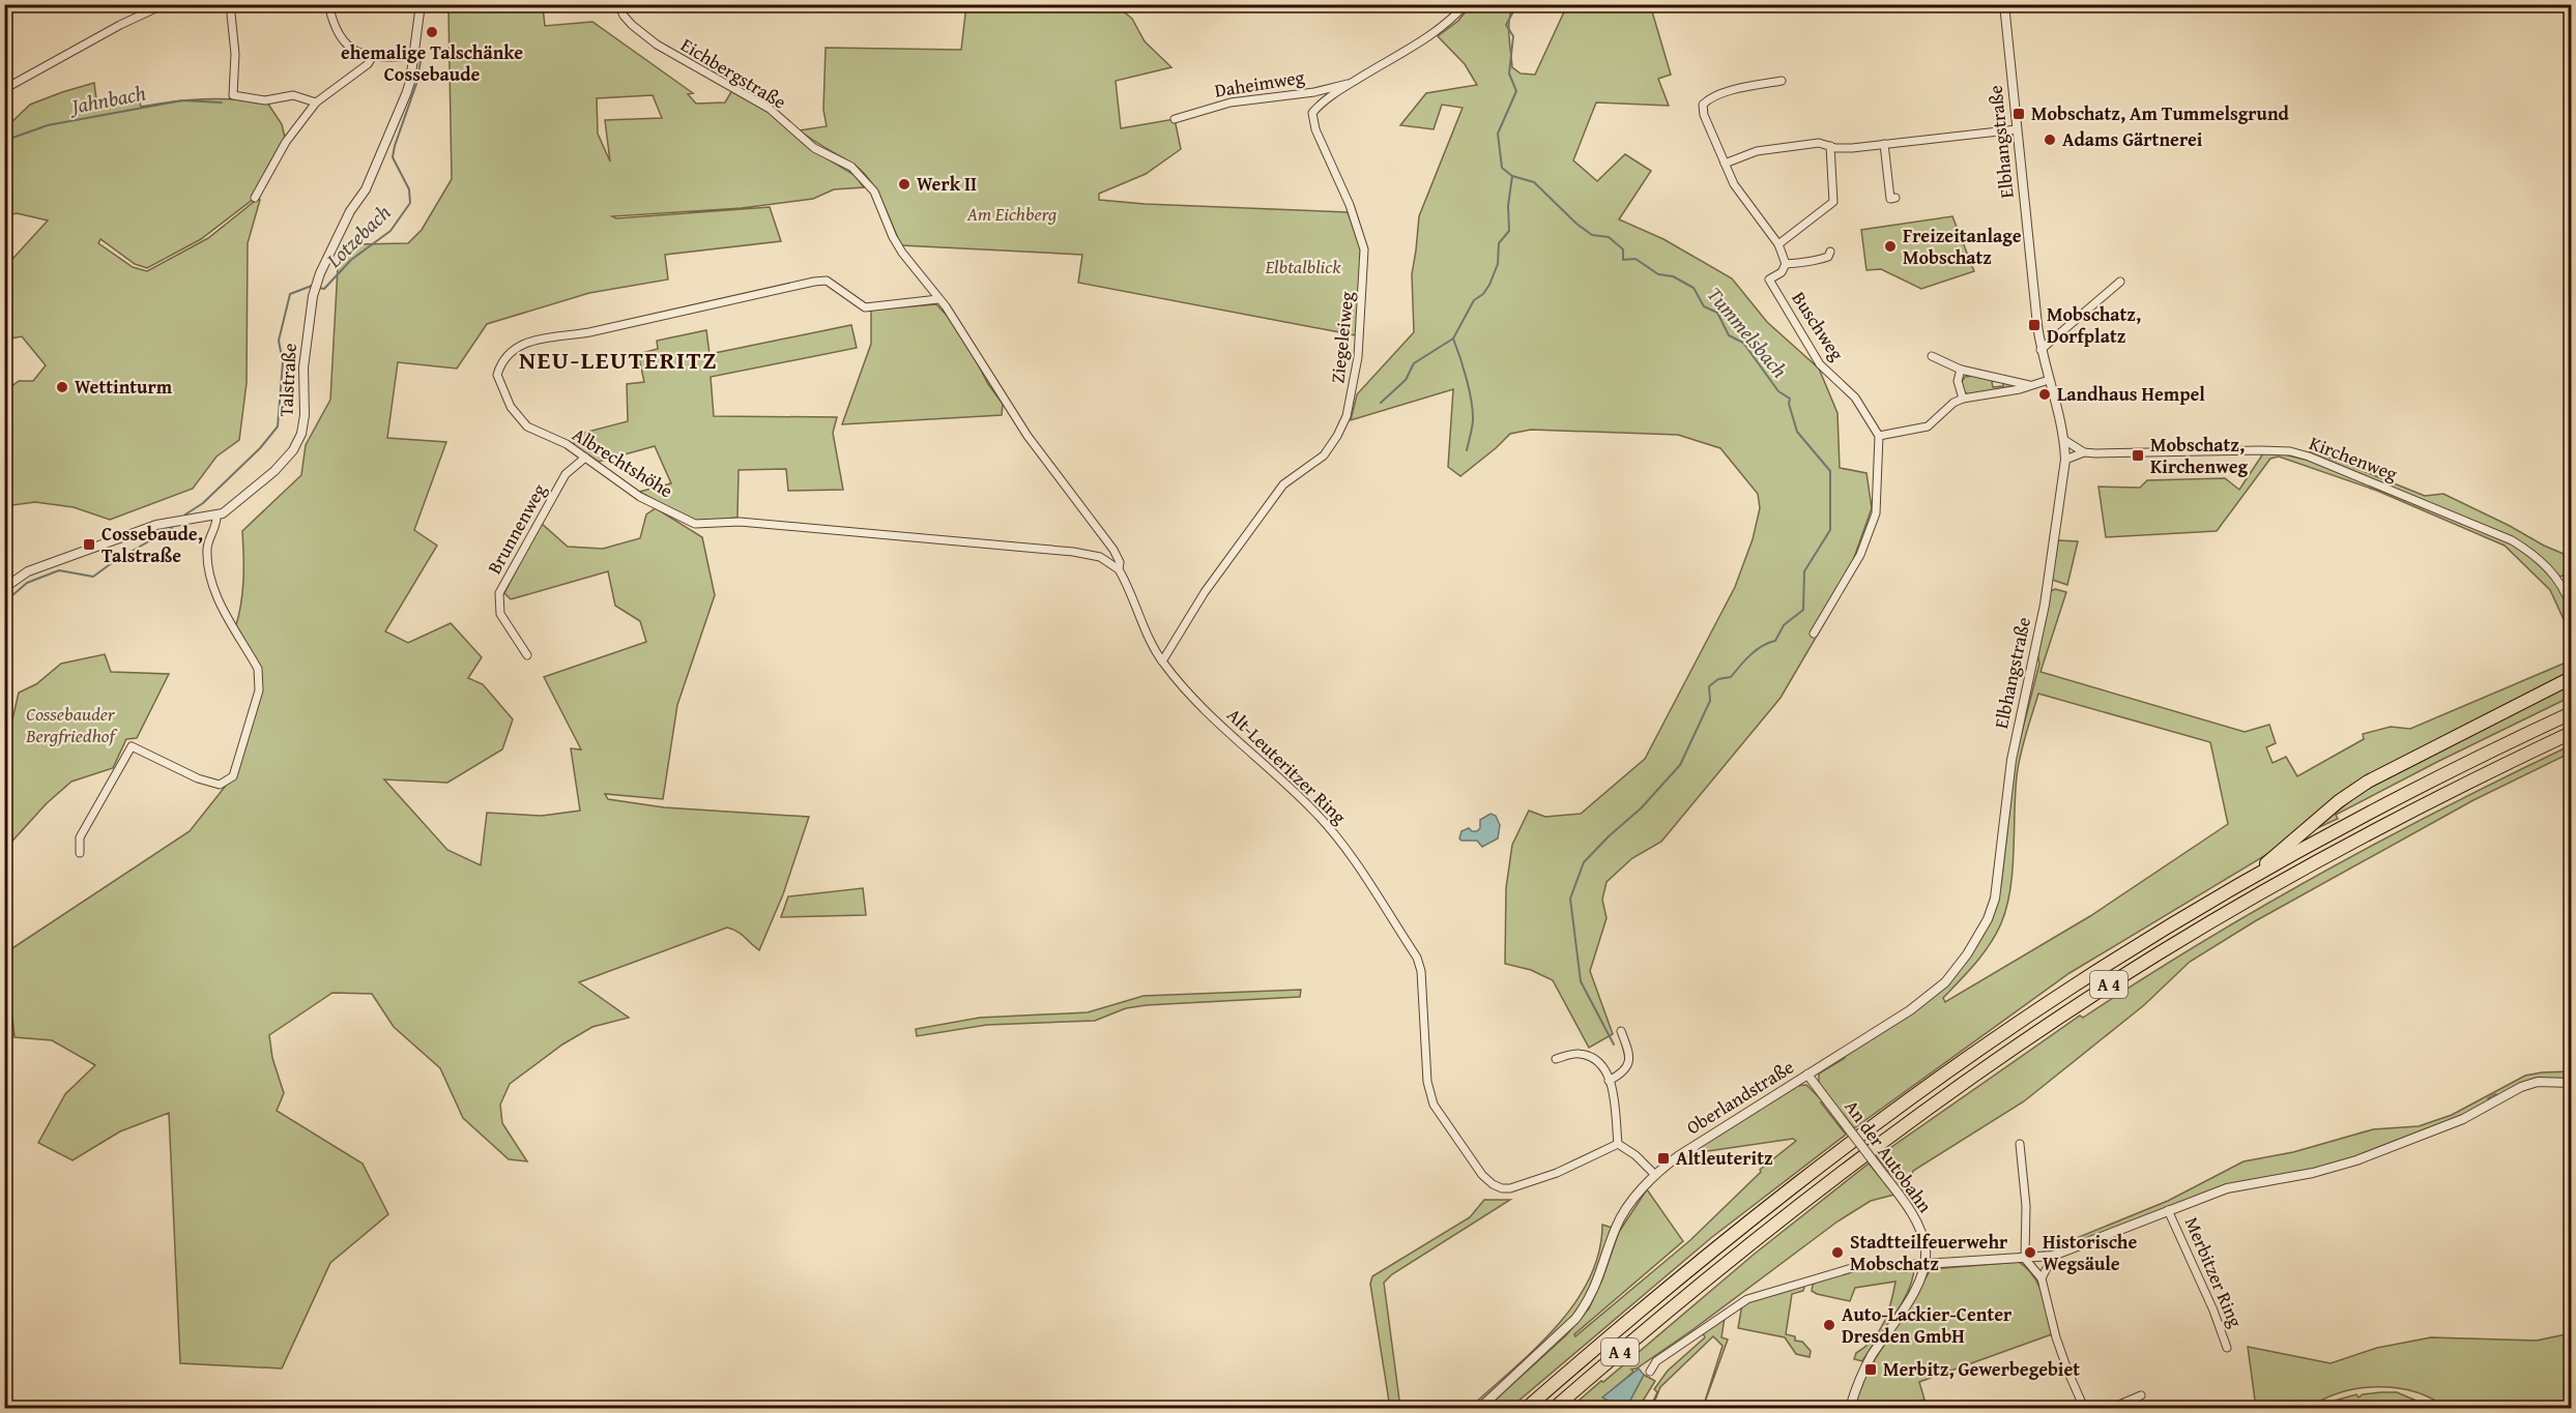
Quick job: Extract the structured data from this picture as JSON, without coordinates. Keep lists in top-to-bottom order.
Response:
{
  "streets": {
    "highway": ["A 4"],
    "street": [
      "Eichbergstraße",
      "Daheimweg",
      "Elbhangstraße",
      "Buschweg",
      "Ziegeleiweg",
      "Talstraße",
      "Kirchenweg",
      "Albrechtshöhe",
      "Brunnenweg",
      "Alt-Leuteritzer Ring",
      "Oberlandstraße",
      "An der Autobahn",
      "Merbitzer Ring"
    ]
  },
  "crossings": [
    ["Eichbergstraße", "Albrechtshöhe"],
    ["Eichbergstraße", "Alt-Leuteritzer Ring"],
    ["Daheimweg", "Ziegeleiweg"],
    ["Elbhangstraße", "Kirchenweg"],
    ["Elbhangstraße", "Oberlandstraße"],
    ["Ziegeleiweg", "Alt-Leuteritzer Ring"],
    ["Albrechtshöhe", "Brunnenweg"],
    ["Albrechtshöhe", "Alt-Leuteritzer Ring"],
    ["Oberlandstraße", "An der Autobahn"],
    ["An der Autobahn", "Merbitzer Ring"]
  ],
  "districts": ["NEU-LEUTERITZ"],
  "water": ["Jahnbach", "Lotzebach", "Tummelsbach"],
  "parks": ["Am Eichberg", "Elbtalblick", "Cossebauder Bergfriedhof"],
  "places": {
    "other": [
      "ehemalige Talschänke Cossebaude",
      "Adams Gärtnerei",
      "Werk II",
      "Freizeitanlage Mobschatz",
      "Wettinturm",
      "Landhaus Hempel",
      "Stadtteilfeuerwehr Mobschatz",
      "Historische Wegsäule",
      "Auto-Lackier-Center Dresden GmbH"
    ],
    "transit": [
      "Mobschatz, Am Tummelsgrund",
      "Mobschatz, Dorfplatz",
      "Mobschatz, Kirchenweg",
      "Cossebaude, Talstraße",
      "Altleuteritz",
      "Merbitz, Gewerbegebiet"
    ]
  }
}
